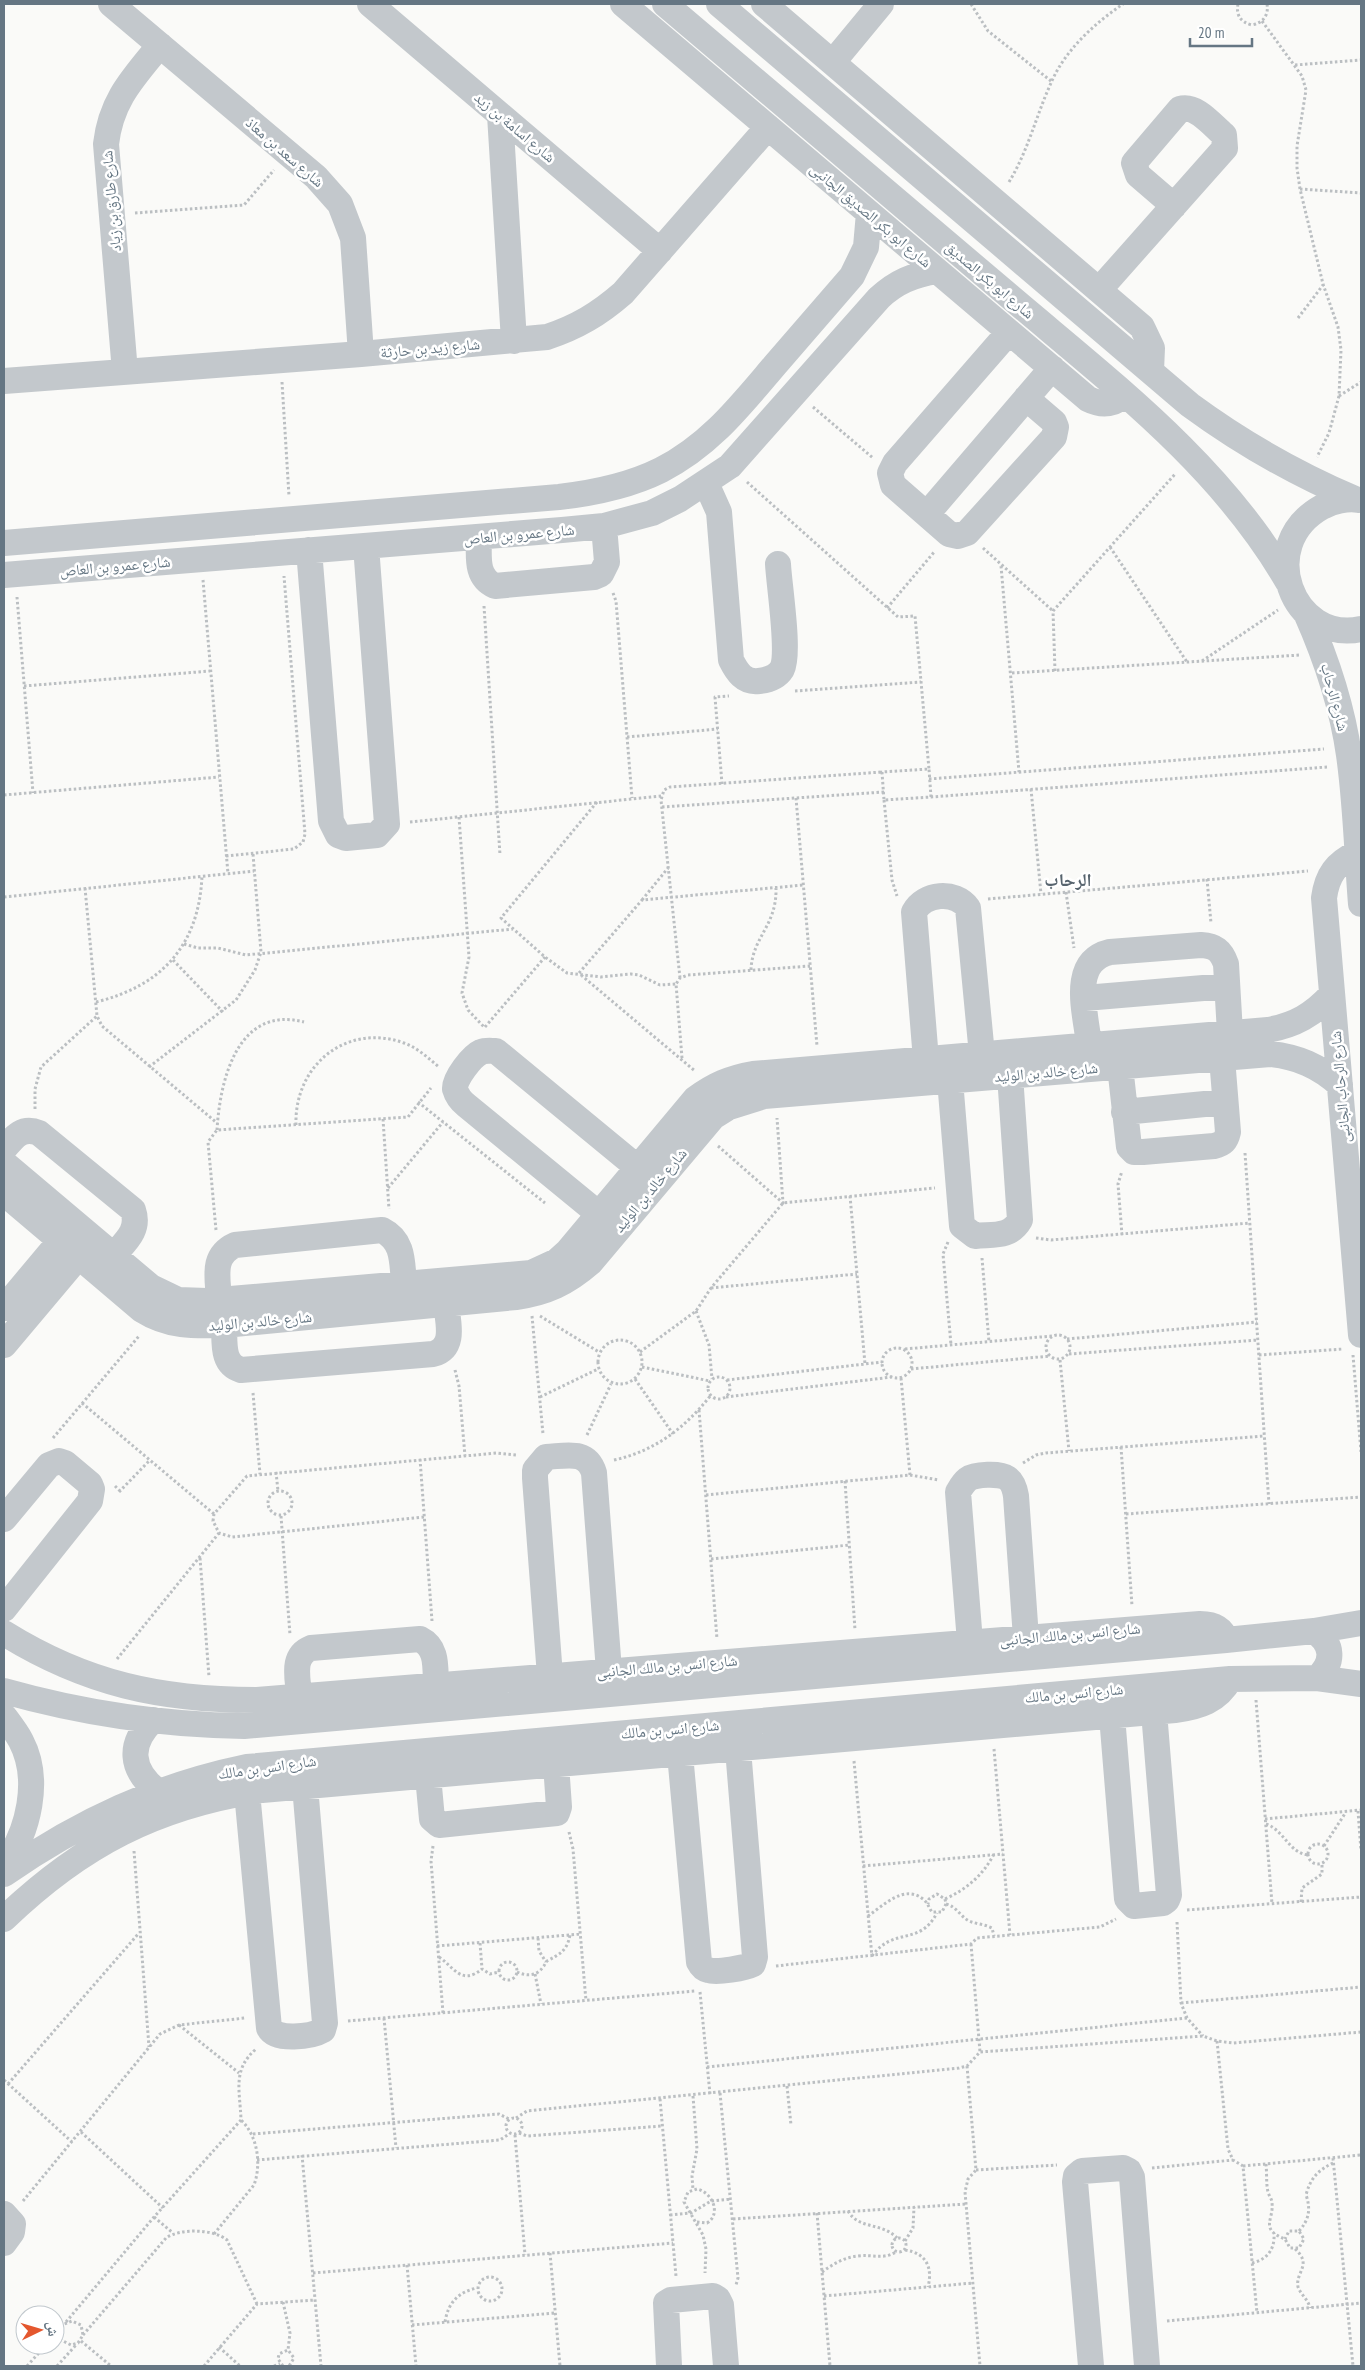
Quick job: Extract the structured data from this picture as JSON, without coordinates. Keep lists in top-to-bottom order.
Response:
{
  "streets": {
    "street": [
      "شارع اسامة بن زيد",
      "شارع سعد بن معاذ",
      "شارع طارق بن زياد",
      "شارع ابو بكر الصديق الجانبى",
      "شارع ابو بكر الصديق",
      "شارع زيد بن حارثة",
      "شارع عمرو بن العاص",
      "شارع الرحاب",
      "شارع خالد بن الوليد",
      "شارع الرحاب الجانبى",
      "شارع انس بن مالك الجانبى",
      "شارع انس بن مالك"
    ]
  },
  "crossings": [
    ["شارع اسامة بن زيد", "شارع زيد بن حارثة"],
    ["شارع سعد بن معاذ", "شارع طارق بن زياد"],
    ["شارع سعد بن معاذ", "شارع زيد بن حارثة"],
    ["شارع طارق بن زياد", "شارع زيد بن حارثة"],
    ["شارع ابو بكر الصديق الجانبى", "شارع ابو بكر الصديق"],
    ["شارع ابو بكر الصديق الجانبى", "شارع زيد بن حارثة"],
    ["شارع ابو بكر الصديق الجانبى", "شارع عمرو بن العاص"],
    ["شارع ابو بكر الصديق", "شارع الرحاب"],
    ["شارع خالد بن الوليد", "شارع الرحاب الجانبى"]
  ],
  "districts": ["الرحاب"],
  "scale_bar": "20 m",
  "north": "right"
}
